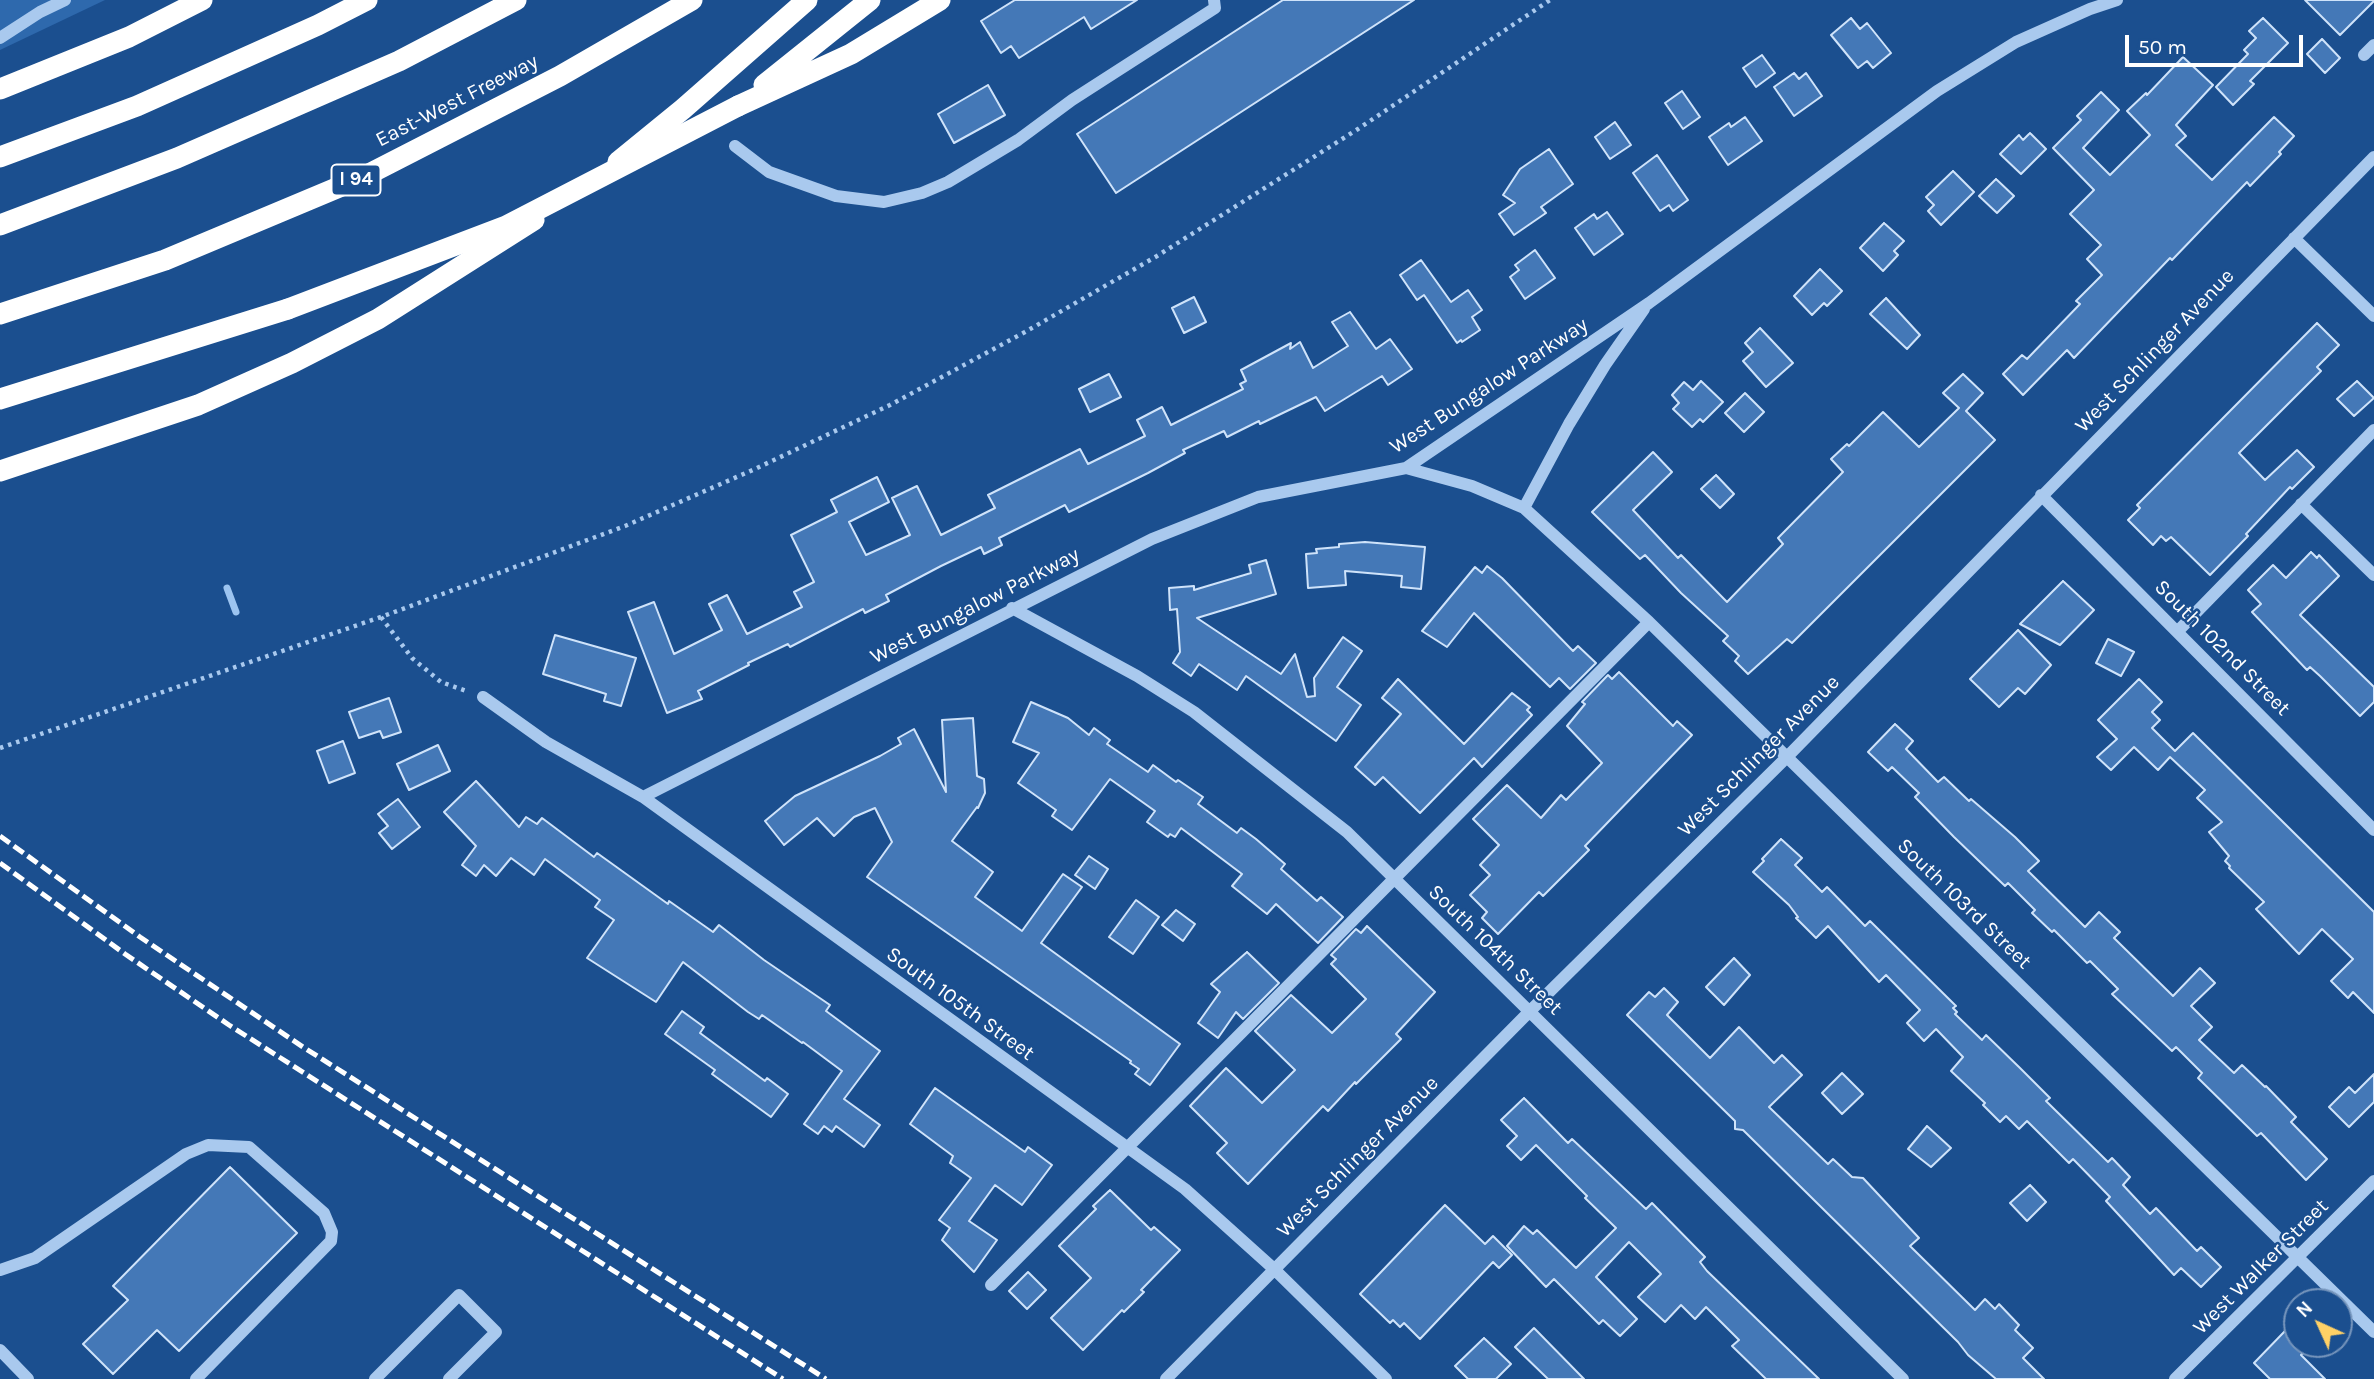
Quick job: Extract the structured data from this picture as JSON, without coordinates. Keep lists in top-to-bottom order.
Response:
{
  "streets": {
    "highway": ["East-West Freeway", "I 94"],
    "street": [
      "West Schlinger Avenue",
      "West Bungalow Parkway",
      "South 102nd Street",
      "South 103rd Street",
      "South 104th Street",
      "South 105th Street",
      "West Walker Street"
    ]
  },
  "crossings": [
    ["West Schlinger Avenue", "South 102nd Street"],
    ["West Schlinger Avenue", "South 103rd Street"],
    ["West Schlinger Avenue", "South 104th Street"],
    ["West Schlinger Avenue", "South 105th Street"],
    ["West Bungalow Parkway", "South 103rd Street"],
    ["West Bungalow Parkway", "South 104th Street"],
    ["West Bungalow Parkway", "South 105th Street"],
    ["South 103rd Street", "West Walker Street"]
  ],
  "scale_bar": "50 m",
  "north": "top left"
}
